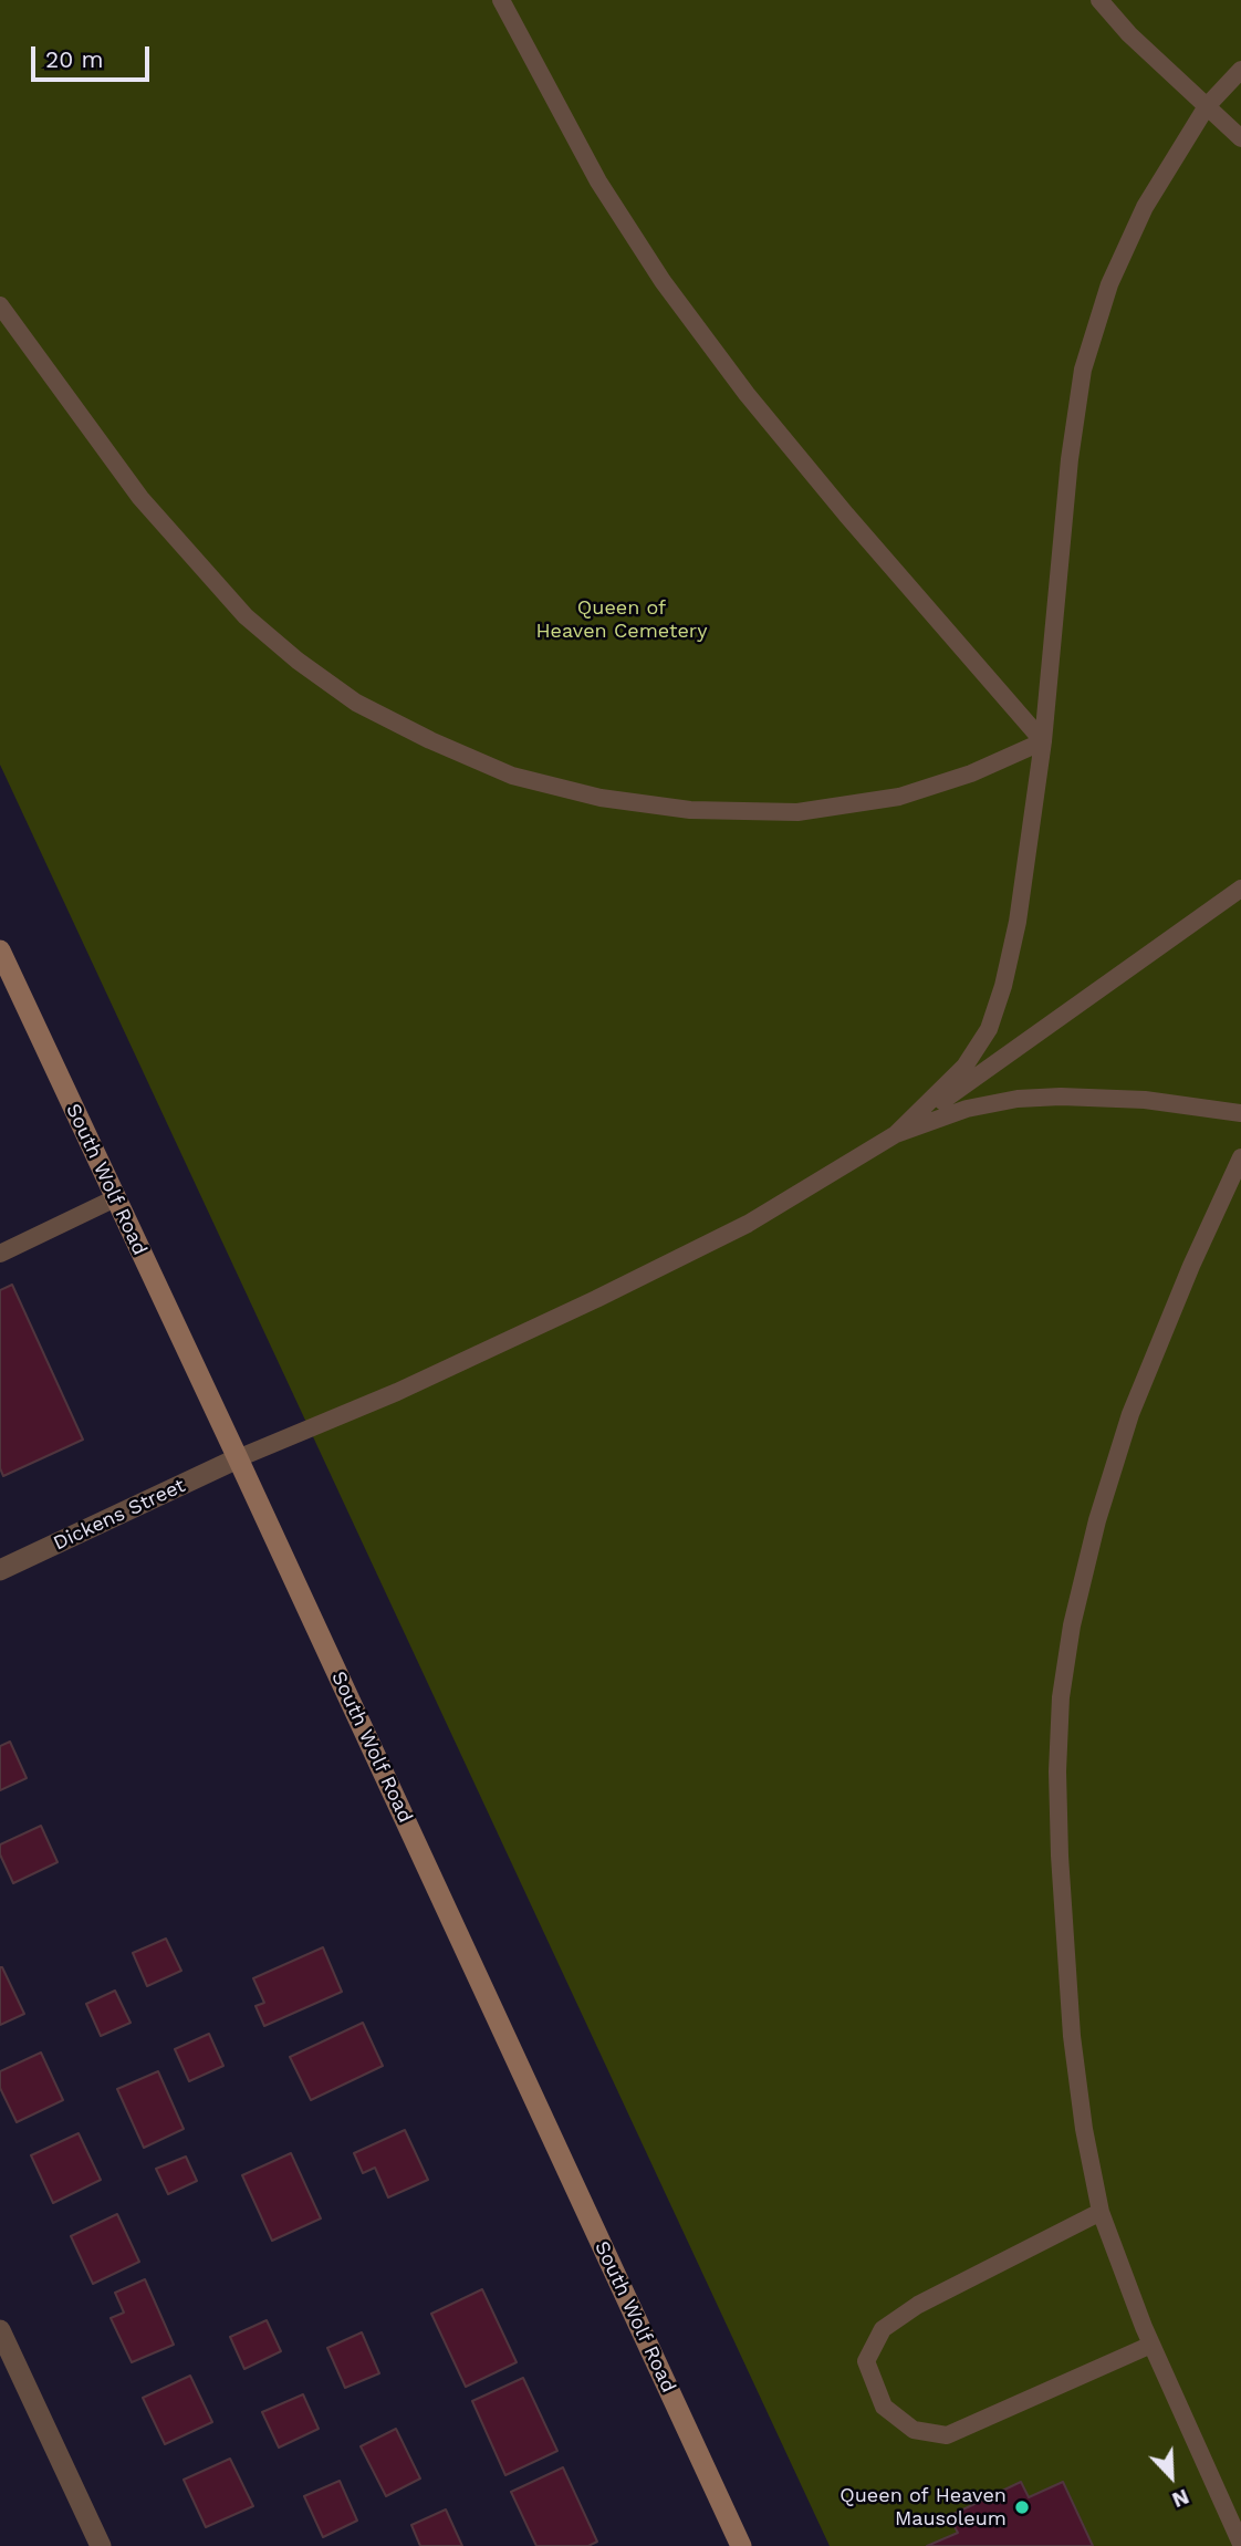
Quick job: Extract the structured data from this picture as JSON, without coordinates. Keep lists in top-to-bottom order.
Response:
{
  "streets": {
    "main road": ["South Wolf Road"],
    "street": ["Dickens Street"]
  },
  "crossings": [
    ["South Wolf Road", "Dickens Street"]
  ],
  "parks": ["Queen of Heaven Cemetery"],
  "places": ["Queen of Heaven Mausoleum"],
  "scale_bar": "20 m",
  "north": "bottom right"
}
